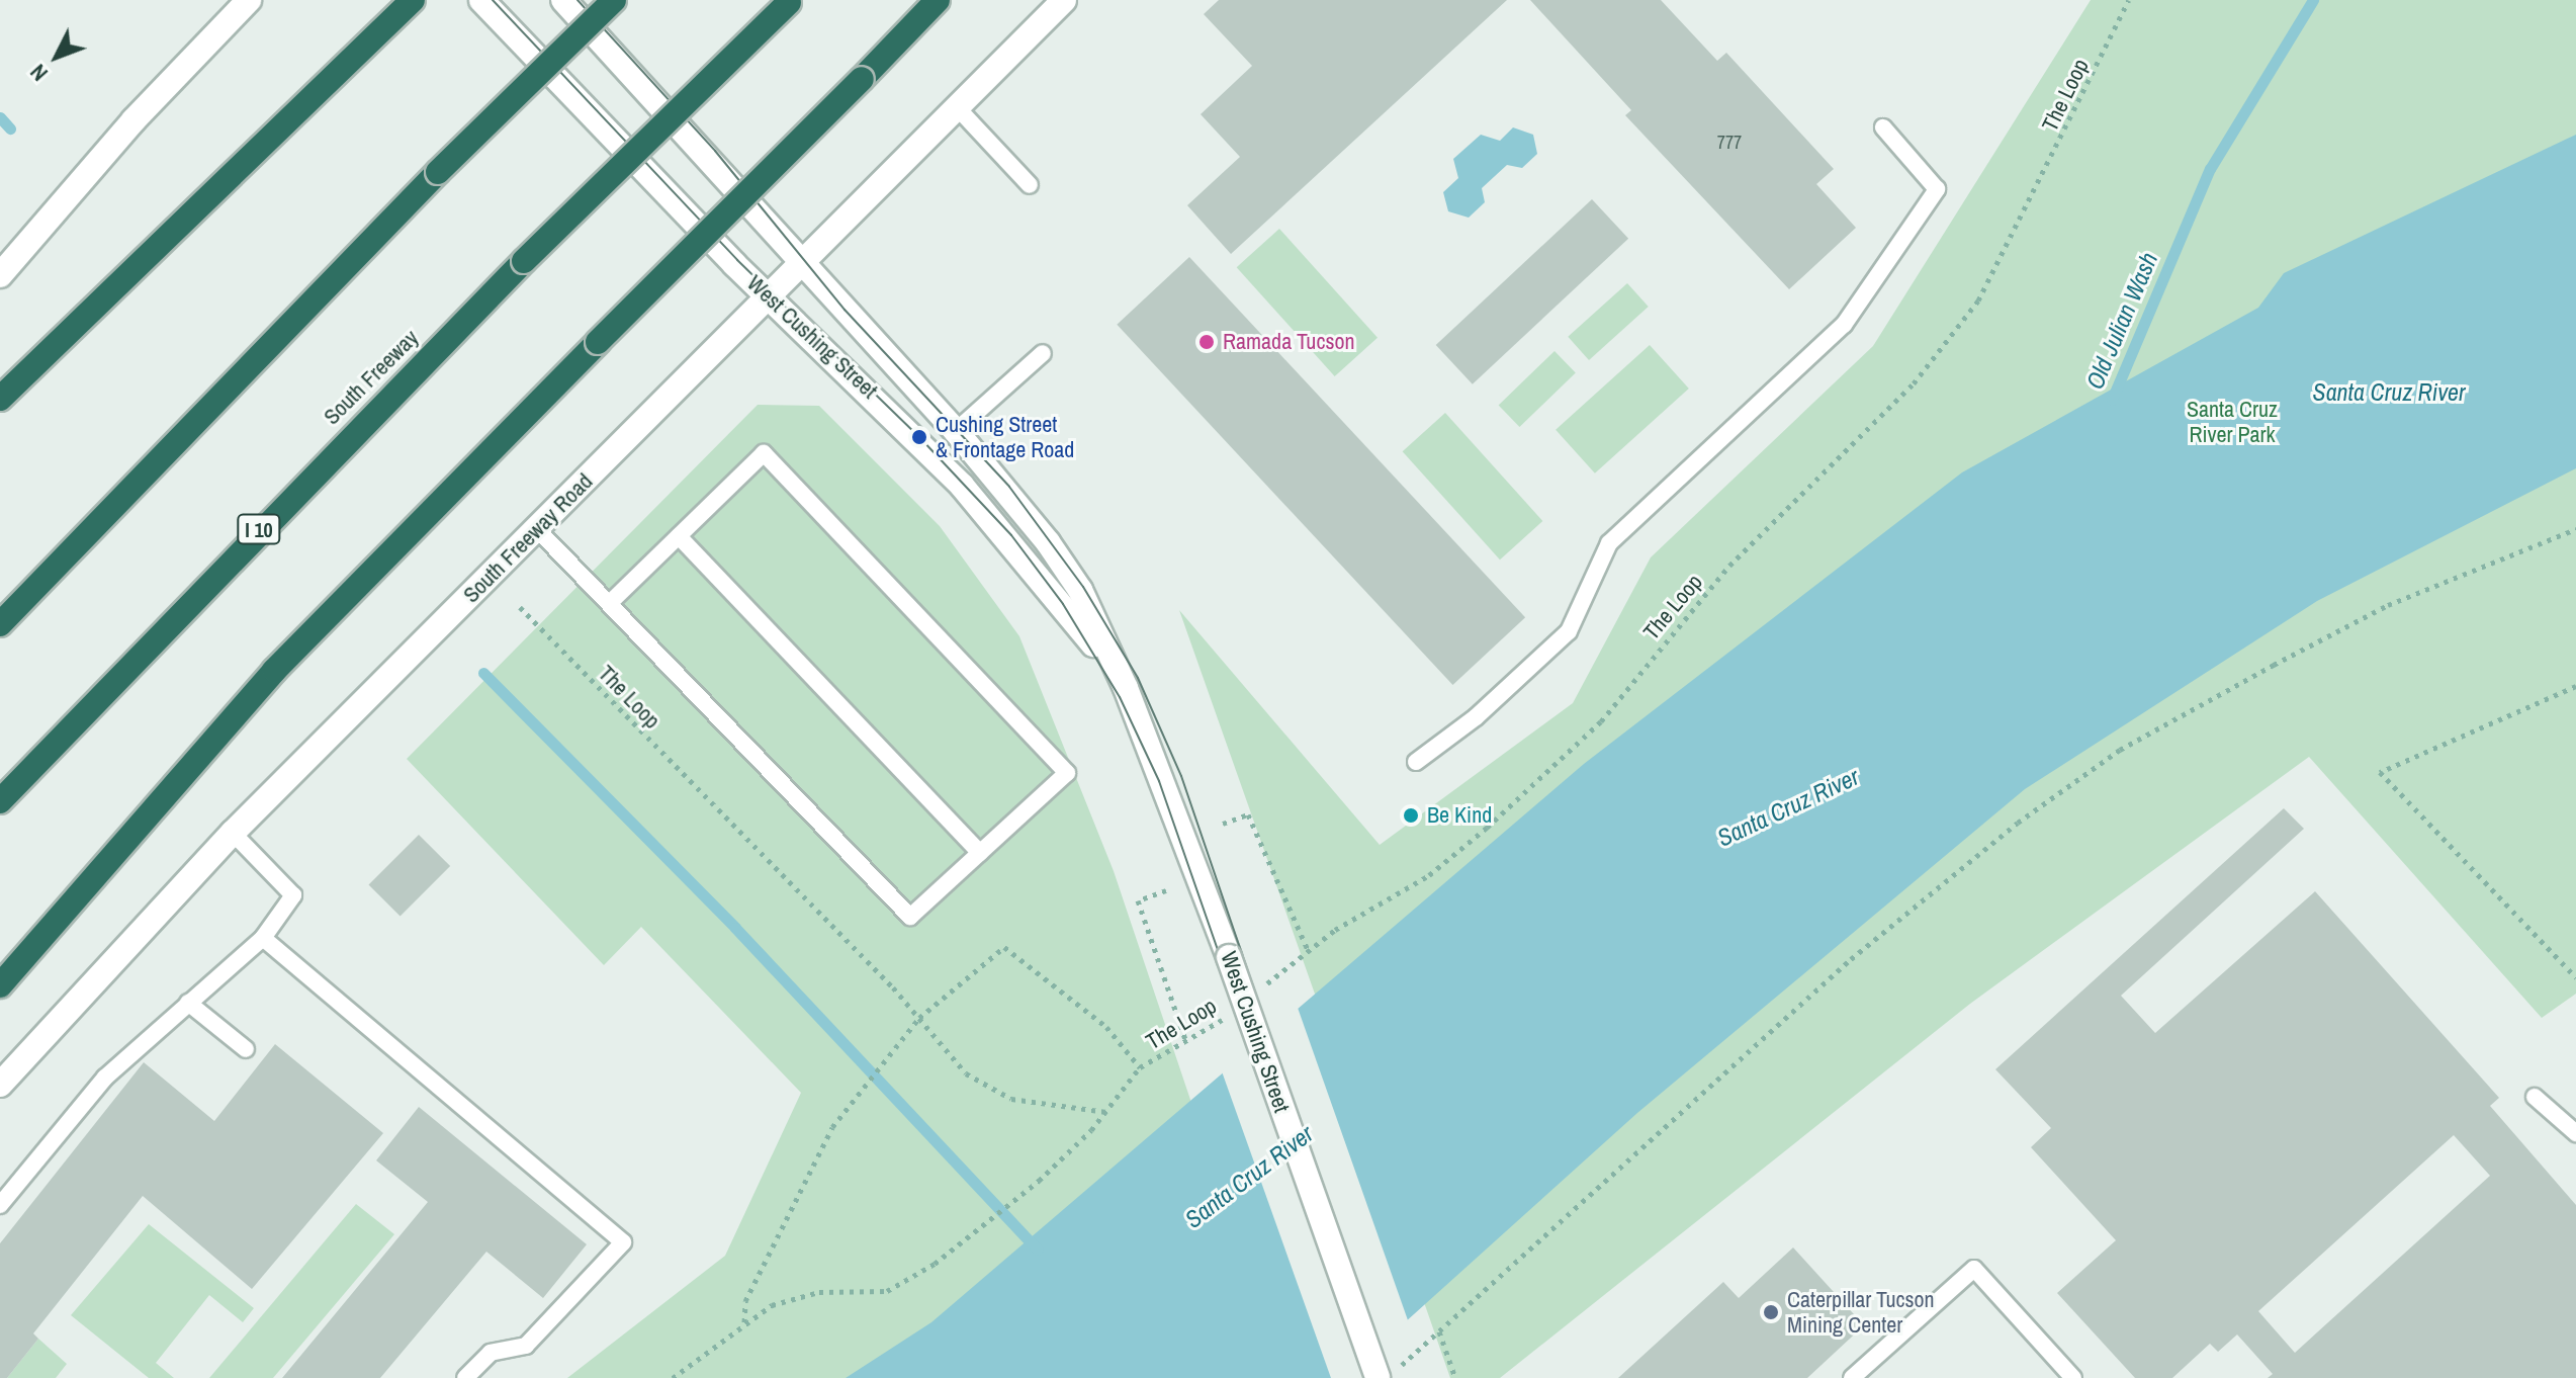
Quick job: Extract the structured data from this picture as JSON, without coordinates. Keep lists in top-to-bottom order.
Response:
{
  "streets": {
    "highway": ["South Freeway", "I 10"],
    "street": ["West Cushing Street", "South Freeway Road"],
    "path": ["The Loop"]
  },
  "crossings": [
    ["West Cushing Street", "South Freeway Road"]
  ],
  "water": ["Old Julian Wash", "Santa Cruz River"],
  "parks": ["Santa Cruz River Park"],
  "places": [
    "Ramada Tucson",
    "Cushing Street & Frontage Road",
    "Be Kind",
    "Caterpillar Tucson Mining Center"
  ],
  "house_numbers": ["777"],
  "north": "bottom left"
}
